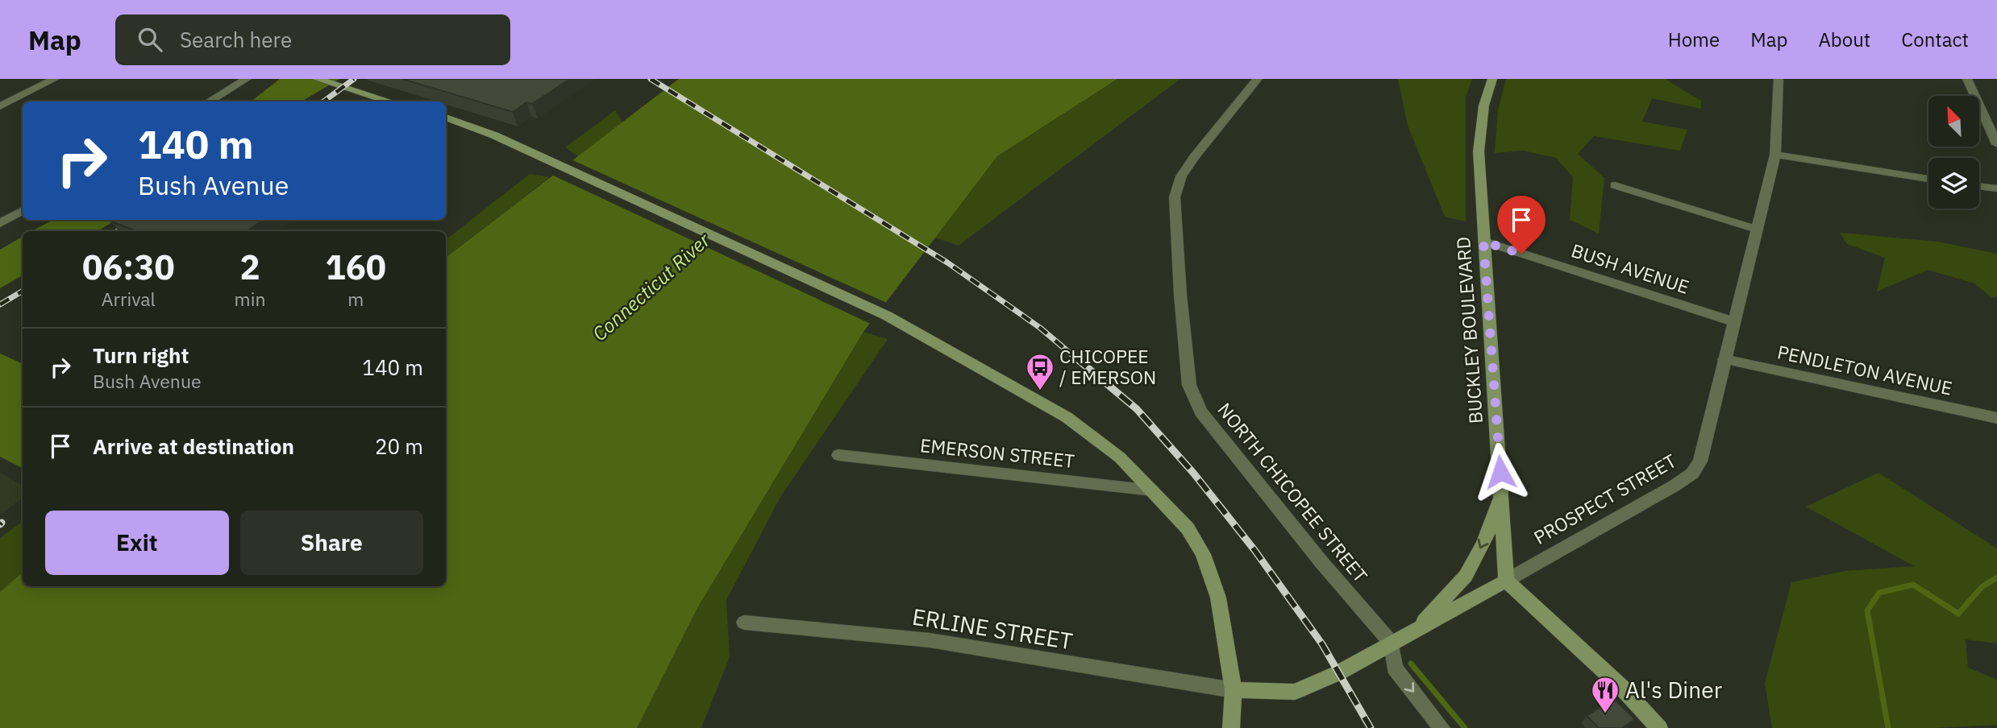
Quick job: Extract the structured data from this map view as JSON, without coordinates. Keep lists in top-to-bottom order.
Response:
{
  "streets": {
    "main road": ["BUCKLEY BOULEVARD", "PROSPECT STREET"],
    "street": [
      "BUSH AVENUE",
      "PENDLETON AVENUE",
      "EMERSON STREET",
      "NORTH CHICOPEE STREET",
      "ERLINE STREET"
    ]
  },
  "crossings": [
    ["BUSH AVENUE", "BUCKLEY BOULEVARD"],
    ["BUSH AVENUE", "PROSPECT STREET"],
    ["BUCKLEY BOULEVARD", "PROSPECT STREET"],
    ["PENDLETON AVENUE", "PROSPECT STREET"],
    ["NORTH CHICOPEE STREET", "PROSPECT STREET"],
    ["PROSPECT STREET", "ERLINE STREET"]
  ],
  "water": ["Connecticut River"],
  "places": {
    "bus stop": ["CHICOPEE / EMERSON"],
    "restaurant": ["Al's Diner"]
  },
  "north": "top left",
  "page": {
    "header": "Map",
    "search": "Search here",
    "nav": [
      "Home",
      "Map",
      "About",
      "Contact"
    ],
    "turn": ["140 m", "Bush Avenue"],
    "eta": [
      "06:30",
      "Arrival",
      "2",
      "min",
      "160",
      "m"
    ],
    "list": [
      {
        "name": "Turn right",
        "note": "Bush Avenue",
        "value": "140 m"
      },
      {
        "name": "Arrive at destination",
        "value": "20 m"
      }
    ],
    "buttons": ["Exit", "Share"]
  }
}
